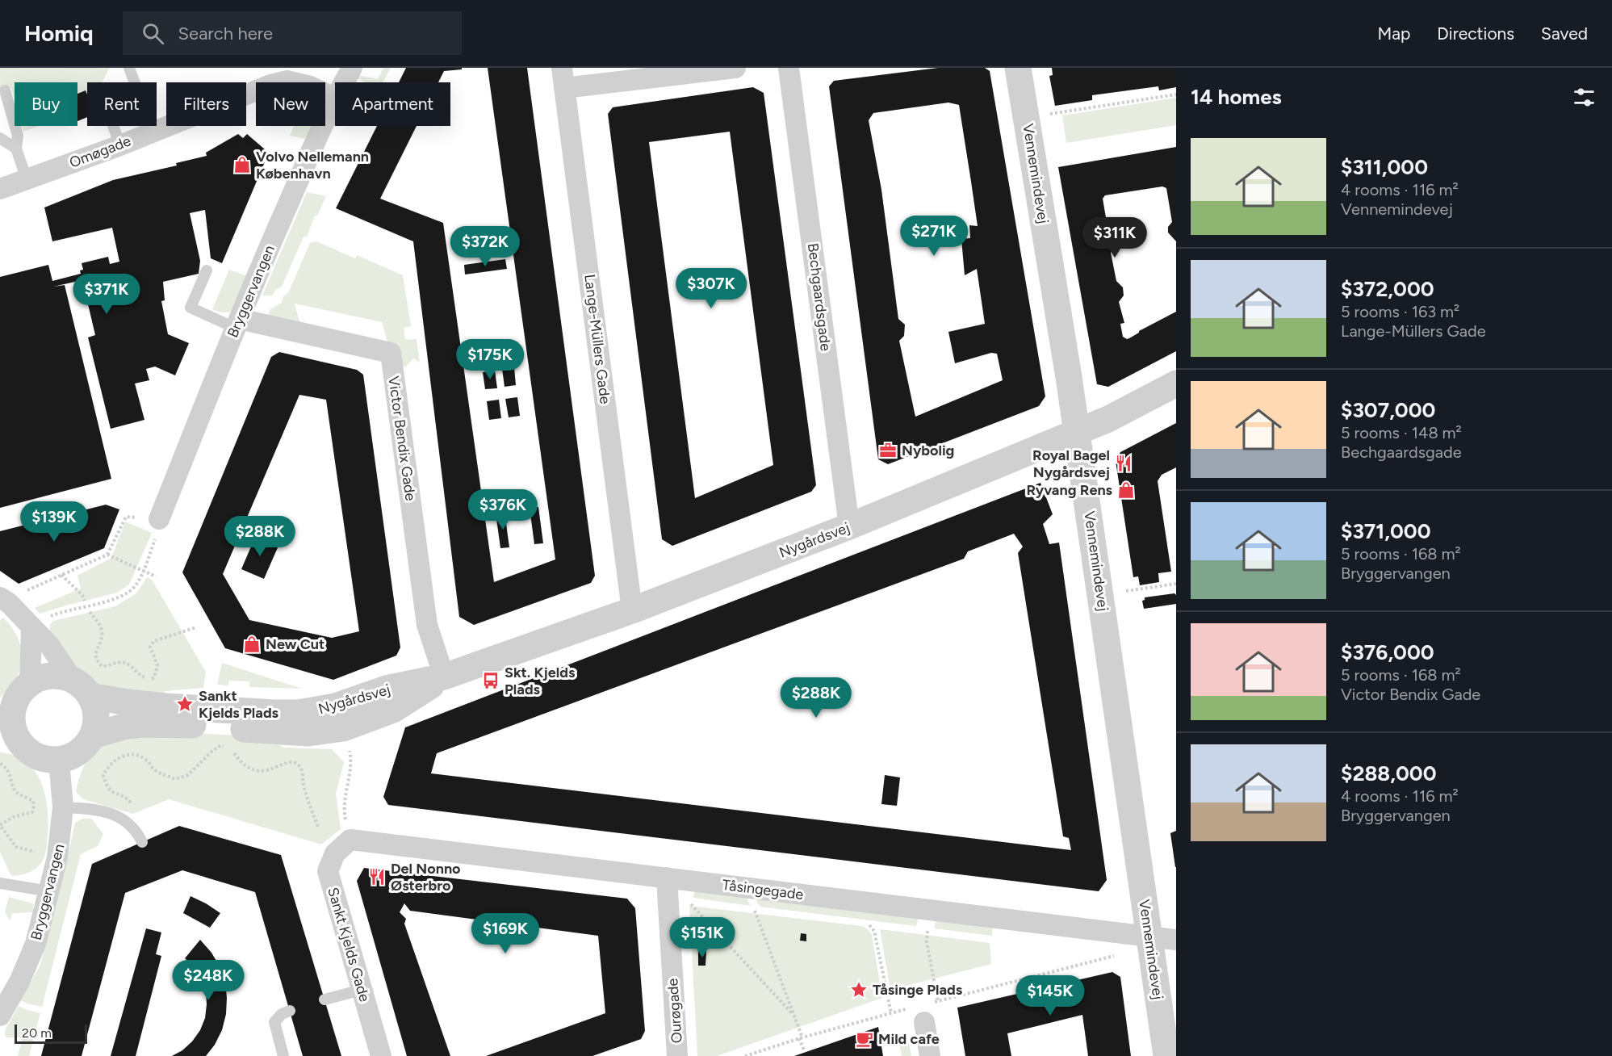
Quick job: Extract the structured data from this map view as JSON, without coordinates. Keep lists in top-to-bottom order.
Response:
{
  "streets": {
    "street": [
      "Omøgade",
      "Vennemindevej",
      "Bryggervangen",
      "Bechgaardsgade",
      "Lange-Müllers Gade",
      "Victor Bendix Gade",
      "Nygårdsvej",
      "Tåsingegade",
      "Sankt Kjelds Gade",
      "Ourøgade"
    ]
  },
  "crossings": [
    ["Omøgade", "Bryggervangen"],
    ["Vennemindevej", "Nygårdsvej"],
    ["Vennemindevej", "Tåsingegade"],
    ["Bryggervangen", "Victor Bendix Gade"],
    ["Bryggervangen", "Nygårdsvej"],
    ["Bechgaardsgade", "Nygårdsvej"],
    ["Lange-Müllers Gade", "Nygårdsvej"],
    ["Victor Bendix Gade", "Nygårdsvej"],
    ["Tåsingegade", "Sankt Kjelds Gade"],
    ["Tåsingegade", "Ourøgade"]
  ],
  "places": {
    "shop": ["Volvo Nellemann København", "Ryvang Rens", "New Cut"],
    "office": ["Nybolig"],
    "restaurant": ["Royal Bagel Nygårdsvej", "Del Nonno Østerbro"],
    "bus stop": ["Skt. Kjelds Plads"],
    "place": ["Sankt Kjelds Plads", "Tåsinge Plads"],
    "cafe": ["Mild cafe"]
  },
  "scale_bar": "20 m",
  "page": {
    "header": "Homiq",
    "search": "Search here",
    "nav": ["Map", "Directions", "Saved"],
    "heading": "14 homes",
    "chip": [
      "Buy",
      "Rent",
      "Filters",
      "New",
      "Apartment"
    ],
    "list": [
      {
        "name": "$311,000",
        "note": "4 rooms · 116 m² · Vennemindevej"
      },
      {
        "name": "$372,000",
        "note": "5 rooms · 163 m² · Lange-Müllers Gade"
      },
      {
        "name": "$307,000",
        "note": "5 rooms · 148 m² · Bechgaardsgade"
      },
      {
        "name": "$371,000",
        "note": "5 rooms · 168 m² · Bryggervangen"
      },
      {
        "name": "$376,000",
        "note": "5 rooms · 168 m² · Victor Bendix Gade"
      },
      {
        "name": "$288,000",
        "note": "4 rooms · 116 m² · Bryggervangen"
      }
    ],
    "price": [
      "$271K",
      "$311K",
      "$372K",
      "$307K",
      "$371K",
      "$175K",
      "$376K",
      "$139K",
      "$288K",
      "$288K",
      "$169K",
      "$151K",
      "$248K",
      "$145K"
    ],
    "scale": "20 m"
  }
}
